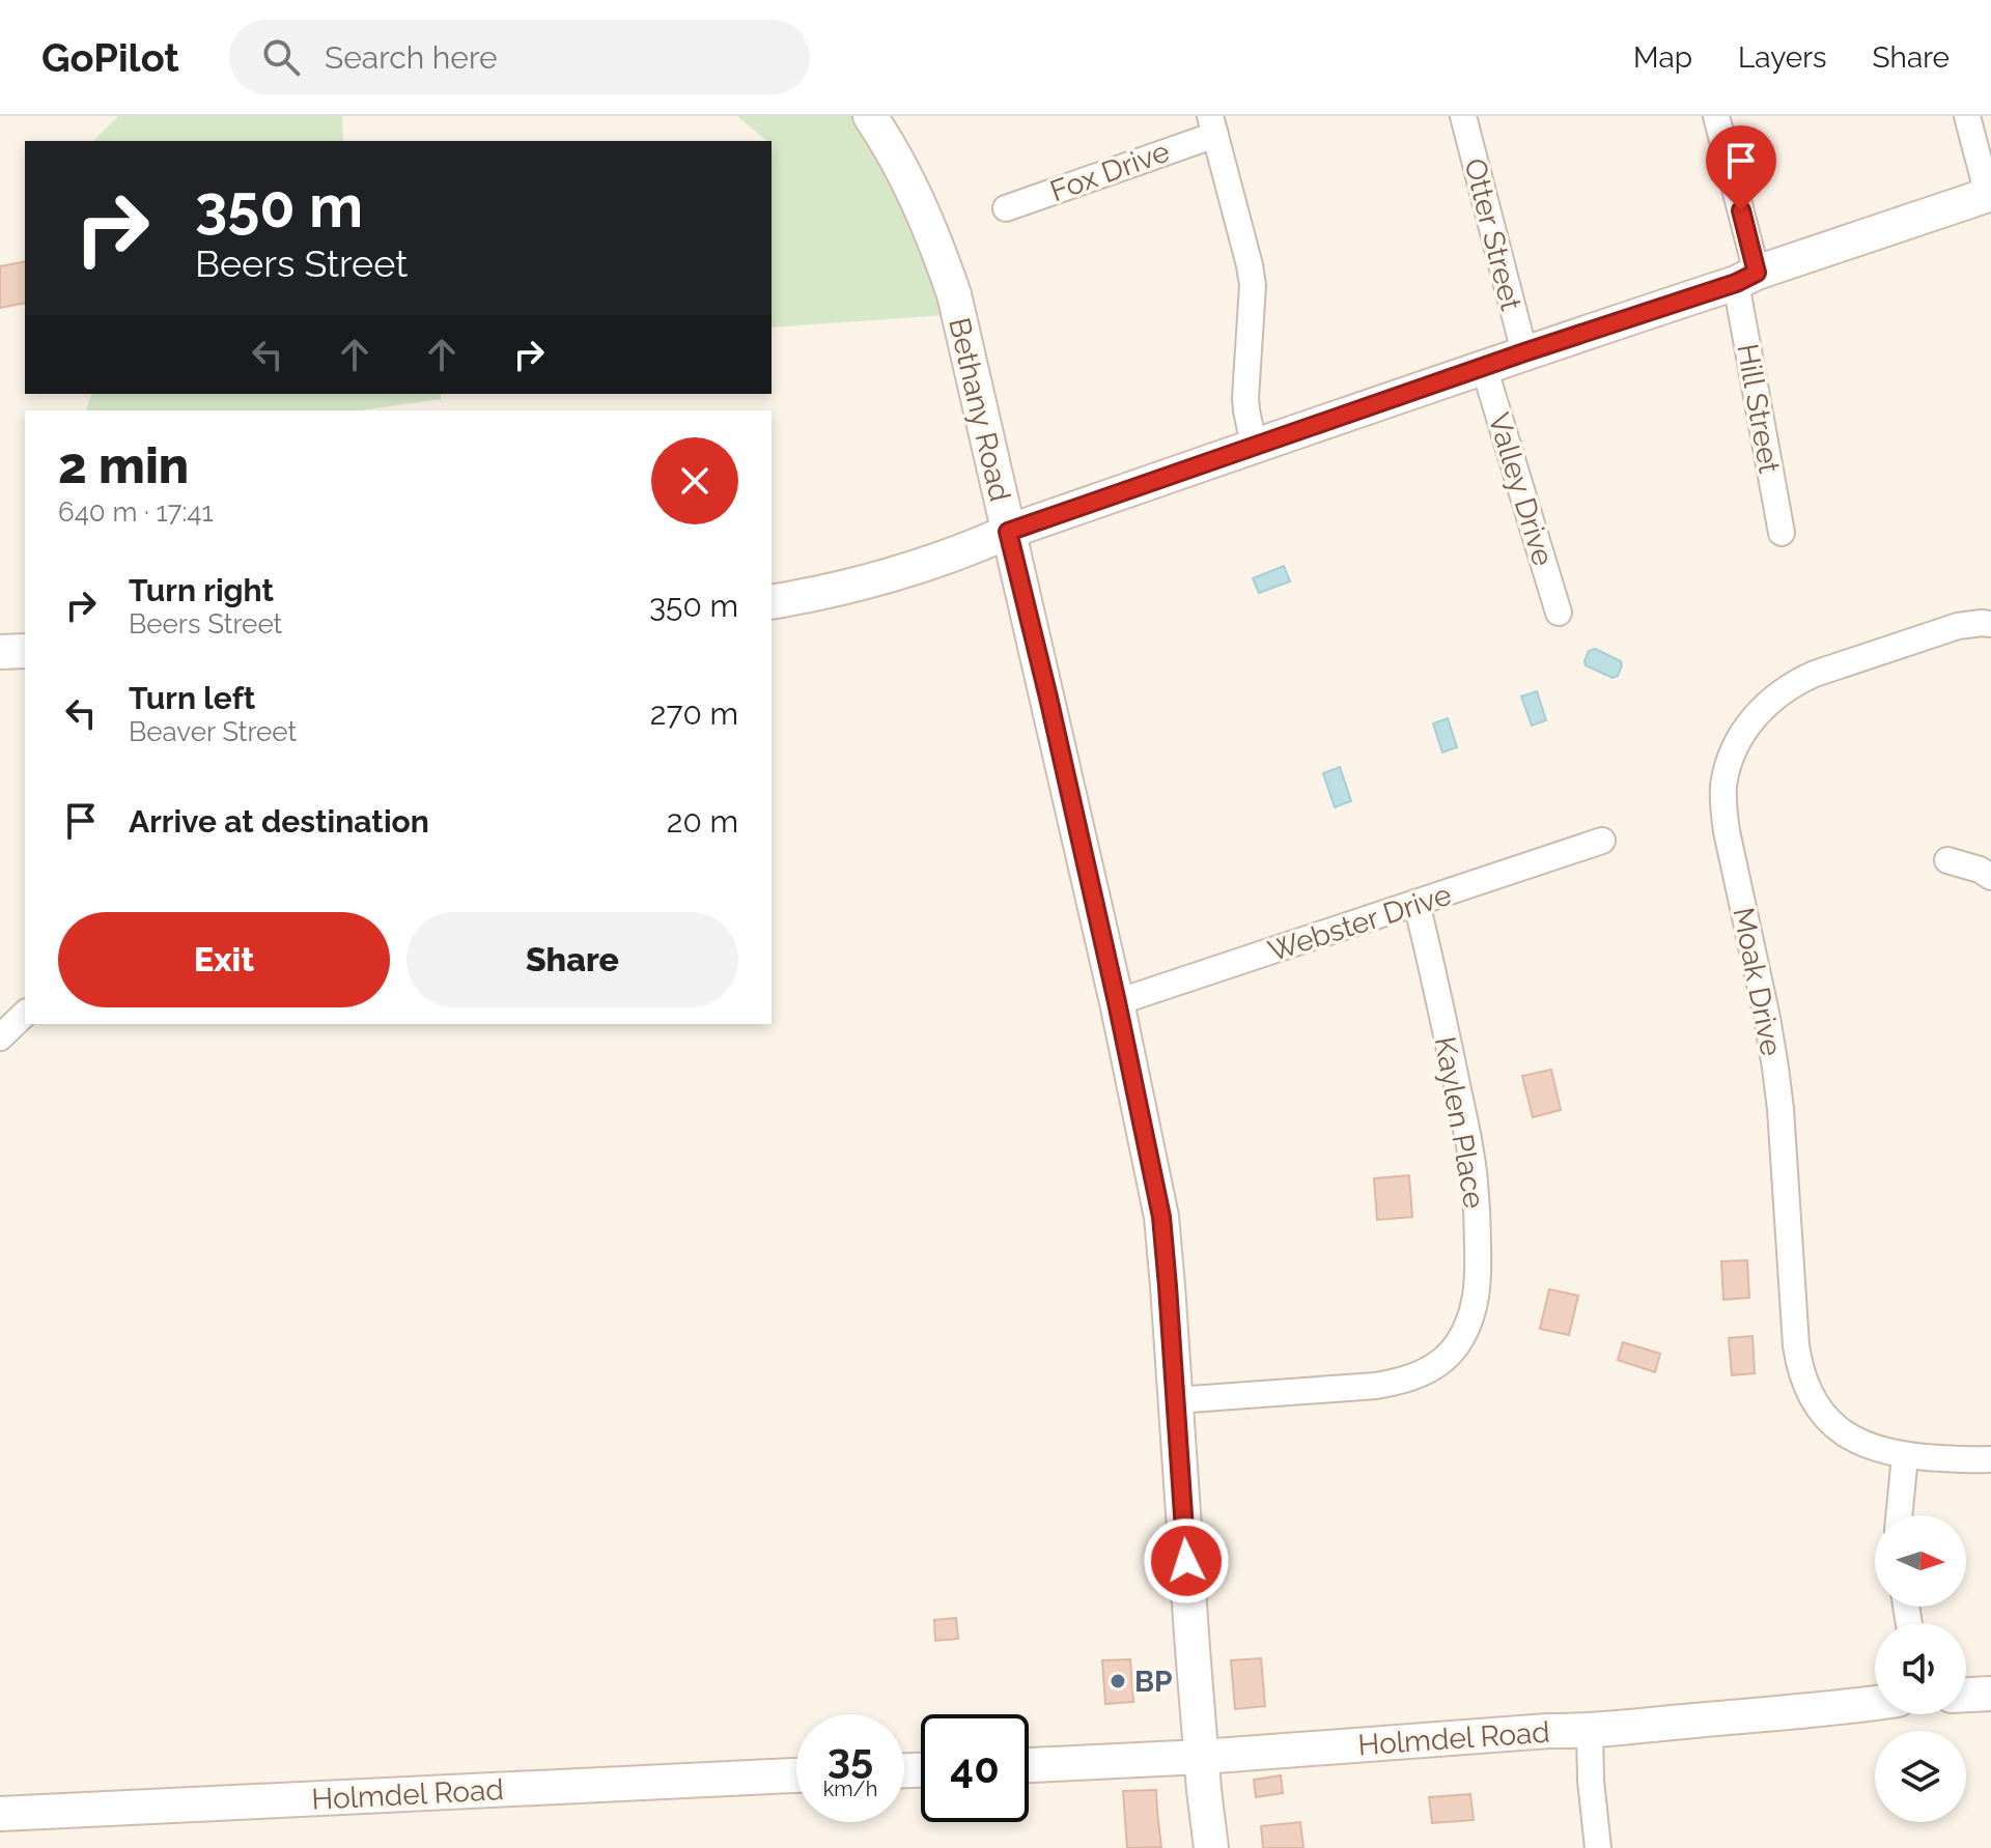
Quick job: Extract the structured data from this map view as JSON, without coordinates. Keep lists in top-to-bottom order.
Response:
{
  "streets": {
    "street": [
      "Fox Drive",
      "Otter Street",
      "Hill Street",
      "Bethany Road",
      "Valley Drive",
      "Webster Drive",
      "Moak Drive",
      "Kaylen Place",
      "Holmdel Road"
    ]
  },
  "crossings": [
    ["Bethany Road", "Webster Drive"],
    ["Bethany Road", "Kaylen Place"],
    ["Bethany Road", "Holmdel Road"],
    ["Webster Drive", "Kaylen Place"]
  ],
  "places": ["BP"],
  "north": "right",
  "page": {
    "header": "GoPilot",
    "search": "Search here",
    "nav": ["Map", "Layers", "Share"],
    "turn": ["350 m", "Beers Street"],
    "heading": ["2 min", "640 m · 17:41"],
    "list": [
      {
        "name": "Turn right",
        "note": "Beers Street",
        "value": "350 m"
      },
      {
        "name": "Turn left",
        "note": "Beaver Street",
        "value": "270 m"
      },
      {
        "name": "Arrive at destination",
        "value": "20 m"
      }
    ],
    "buttons": ["Exit", "Share"],
    "speed": "35 km/h",
    "limit": "40"
  }
}
